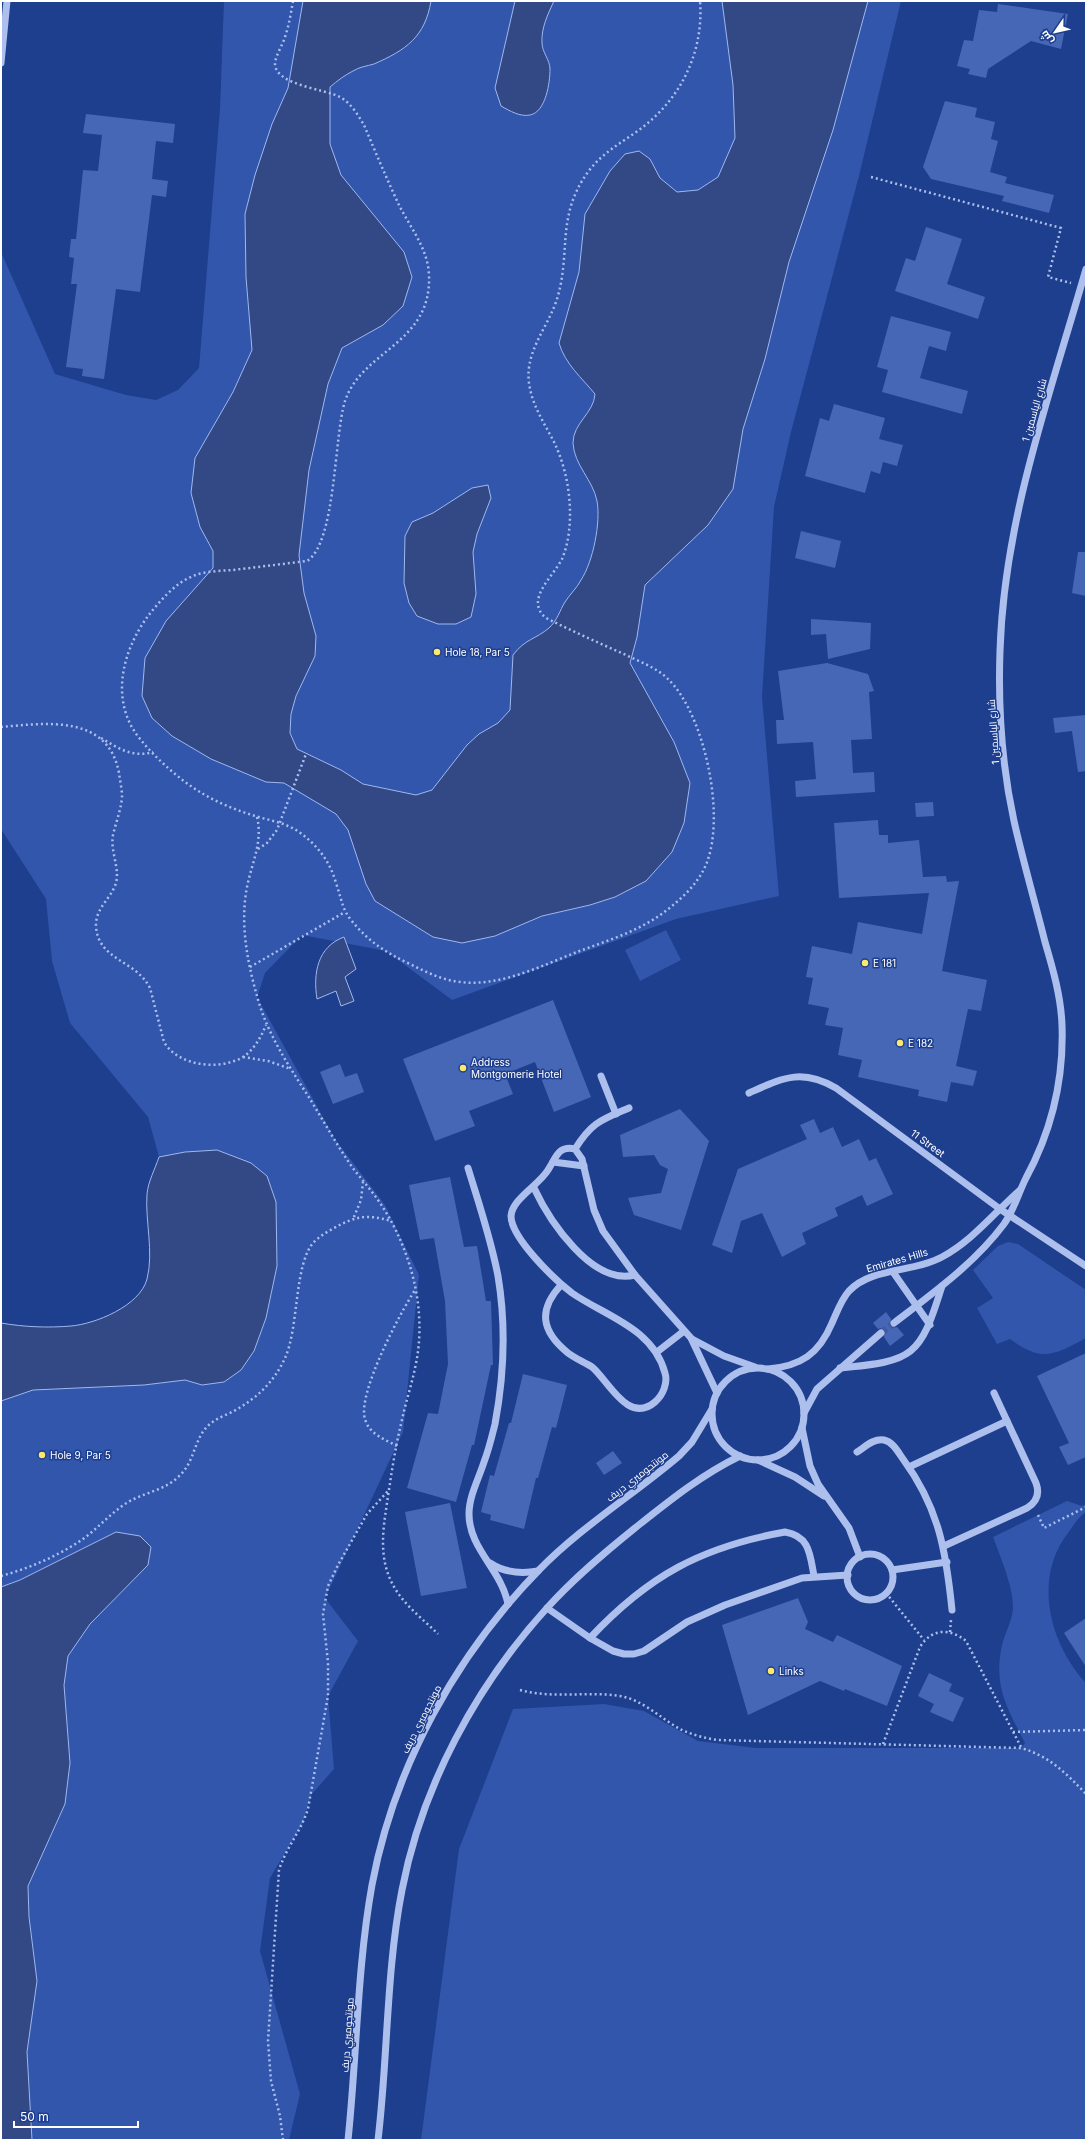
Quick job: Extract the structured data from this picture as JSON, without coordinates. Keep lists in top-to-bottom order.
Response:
{
  "streets": {
    "street": [
      "شارع الياسمين 1",
      "11 Street",
      "Emirates Hills",
      "مونتجوميري دريف"
    ]
  },
  "crossings": [
    ["شارع الياسمين 1", "Emirates Hills"],
    ["11 Street", "Emirates Hills"],
    ["Emirates Hills", "مونتجوميري دريف"]
  ],
  "places": [
    "Hole 18, Par 5",
    "E 181",
    "E 182",
    "Address Montgomerie Hotel",
    "Hole 9, Par 5",
    "Links"
  ],
  "scale_bar": "50 m",
  "north": "bottom left"
}
